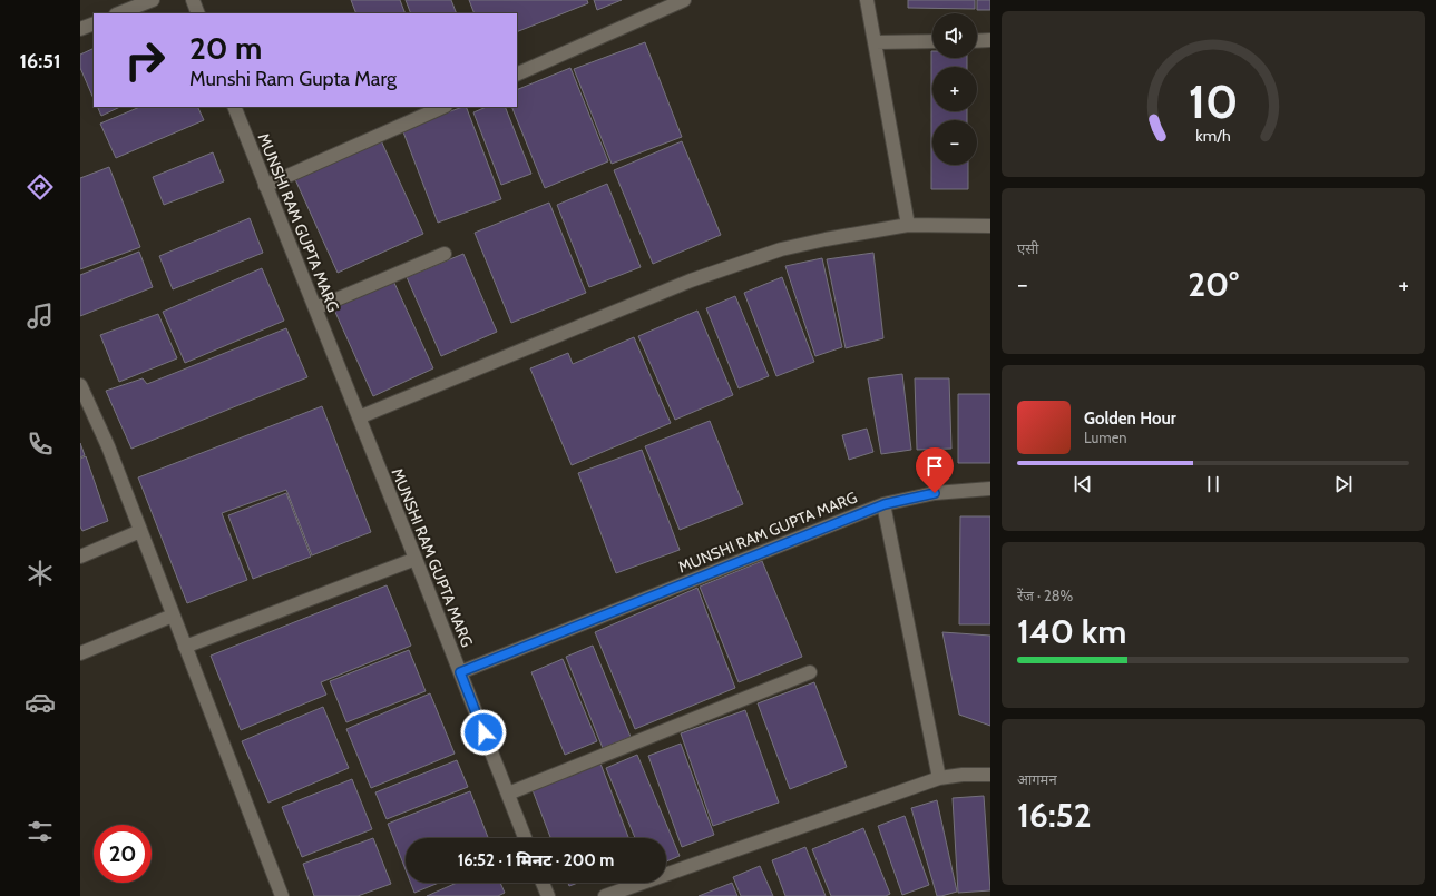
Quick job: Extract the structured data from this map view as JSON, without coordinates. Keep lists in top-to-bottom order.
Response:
{
  "streets": {
    "lane": ["MUNSHI RAM GUPTA MARG"]
  },
  "page": {
    "tabs": "16:51",
    "map_buttons": ["+", "−"],
    "turn": ["20 m", "Munshi Ram Gupta Marg"],
    "tile": [
      "एसी",
      ["रेंज · 28%", "140 km"],
      ["आगमन", "16:52"]
    ],
    "heat": ["−", "20°", "+"],
    "song": ["Golden Hour", "Lumen"],
    "limit": "20",
    "trip": "16:52 · 1 मिनट · 200 m",
    "gauge": ["10", "km/h"]
  }
}
